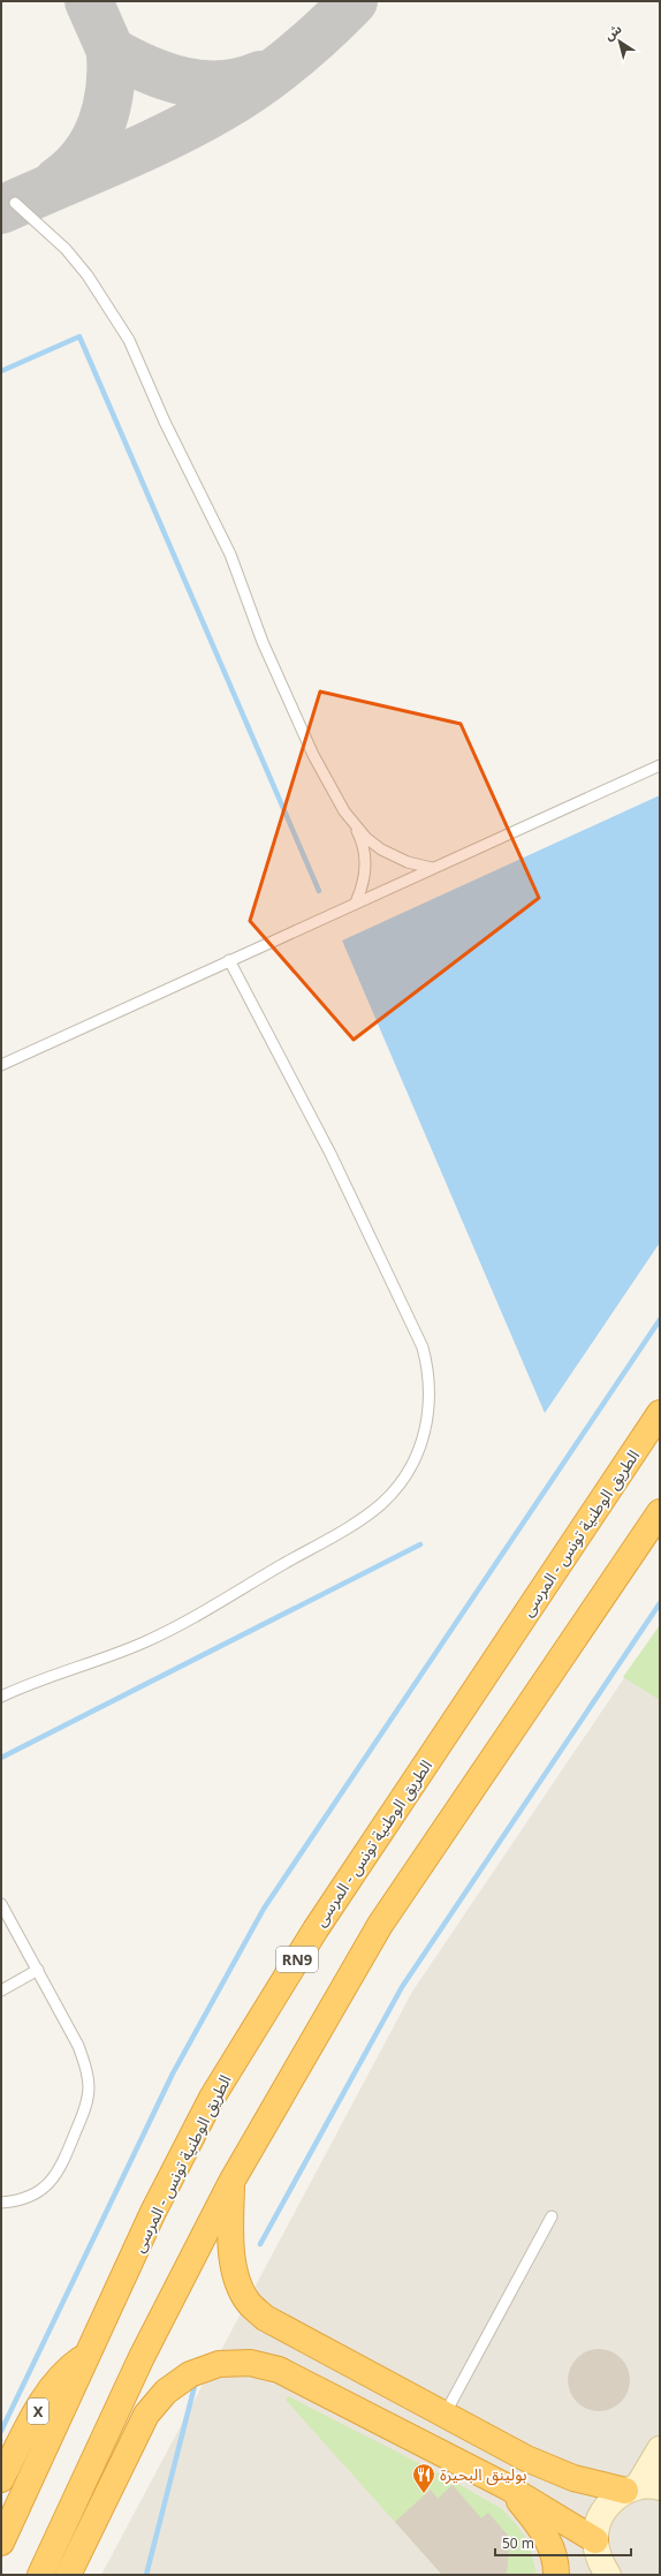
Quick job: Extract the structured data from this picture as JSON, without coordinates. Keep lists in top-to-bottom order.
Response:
{
  "streets": {
    "highway": ["الطريق الوطنية تونس - المرسى", "RN9", "X"]
  },
  "crossings": [
    ["الطريق الوطنية تونس - المرسى", "X"]
  ],
  "places": {
    "restaurant": ["بولينق البحيرة"]
  },
  "scale_bar": "50 m",
  "north": "top left"
}
